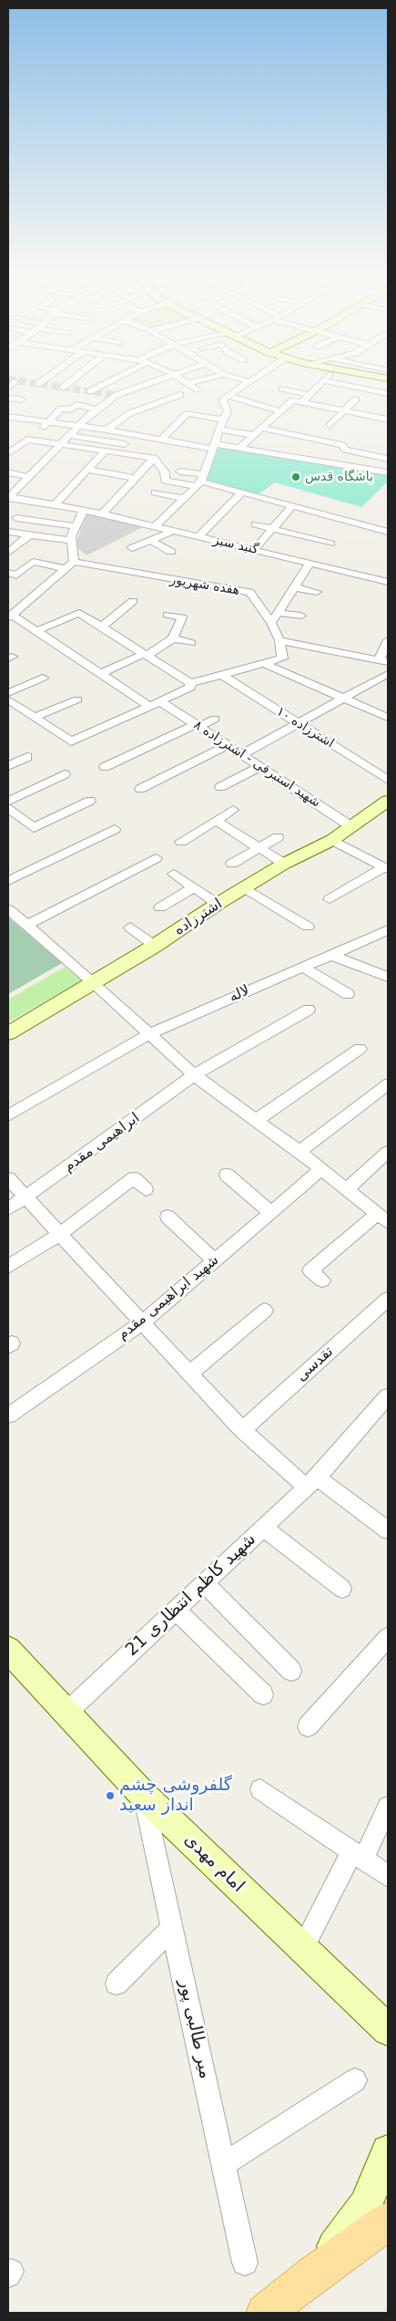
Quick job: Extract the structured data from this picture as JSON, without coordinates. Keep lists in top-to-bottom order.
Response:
{
  "streets": {
    "street": [
      "گنبد سبز",
      "هفده شهریور",
      "اشترزاده ۱۰",
      "شهید استبرقی - اشترزاده ۸",
      "اشترزاده",
      "لاله",
      "ابراهیمی مقدم",
      "شهید ابراهیمی مقدم",
      "تقدسی",
      "شهید کاظم انتظاری 21",
      "امام مهدی",
      "میر طالبی پور"
    ]
  },
  "crossings": [
    ["هفده شهریور", "اشترزاده ۱۰"],
    ["شهید استبرقی - اشترزاده ۸", "اشترزاده"],
    ["شهید کاظم انتظاری 21", "امام مهدی"],
    ["امام مهدی", "میر طالبی پور"]
  ],
  "places": ["باشگاه قدس", "گلفروشی چشم انداز سعید"]
}
